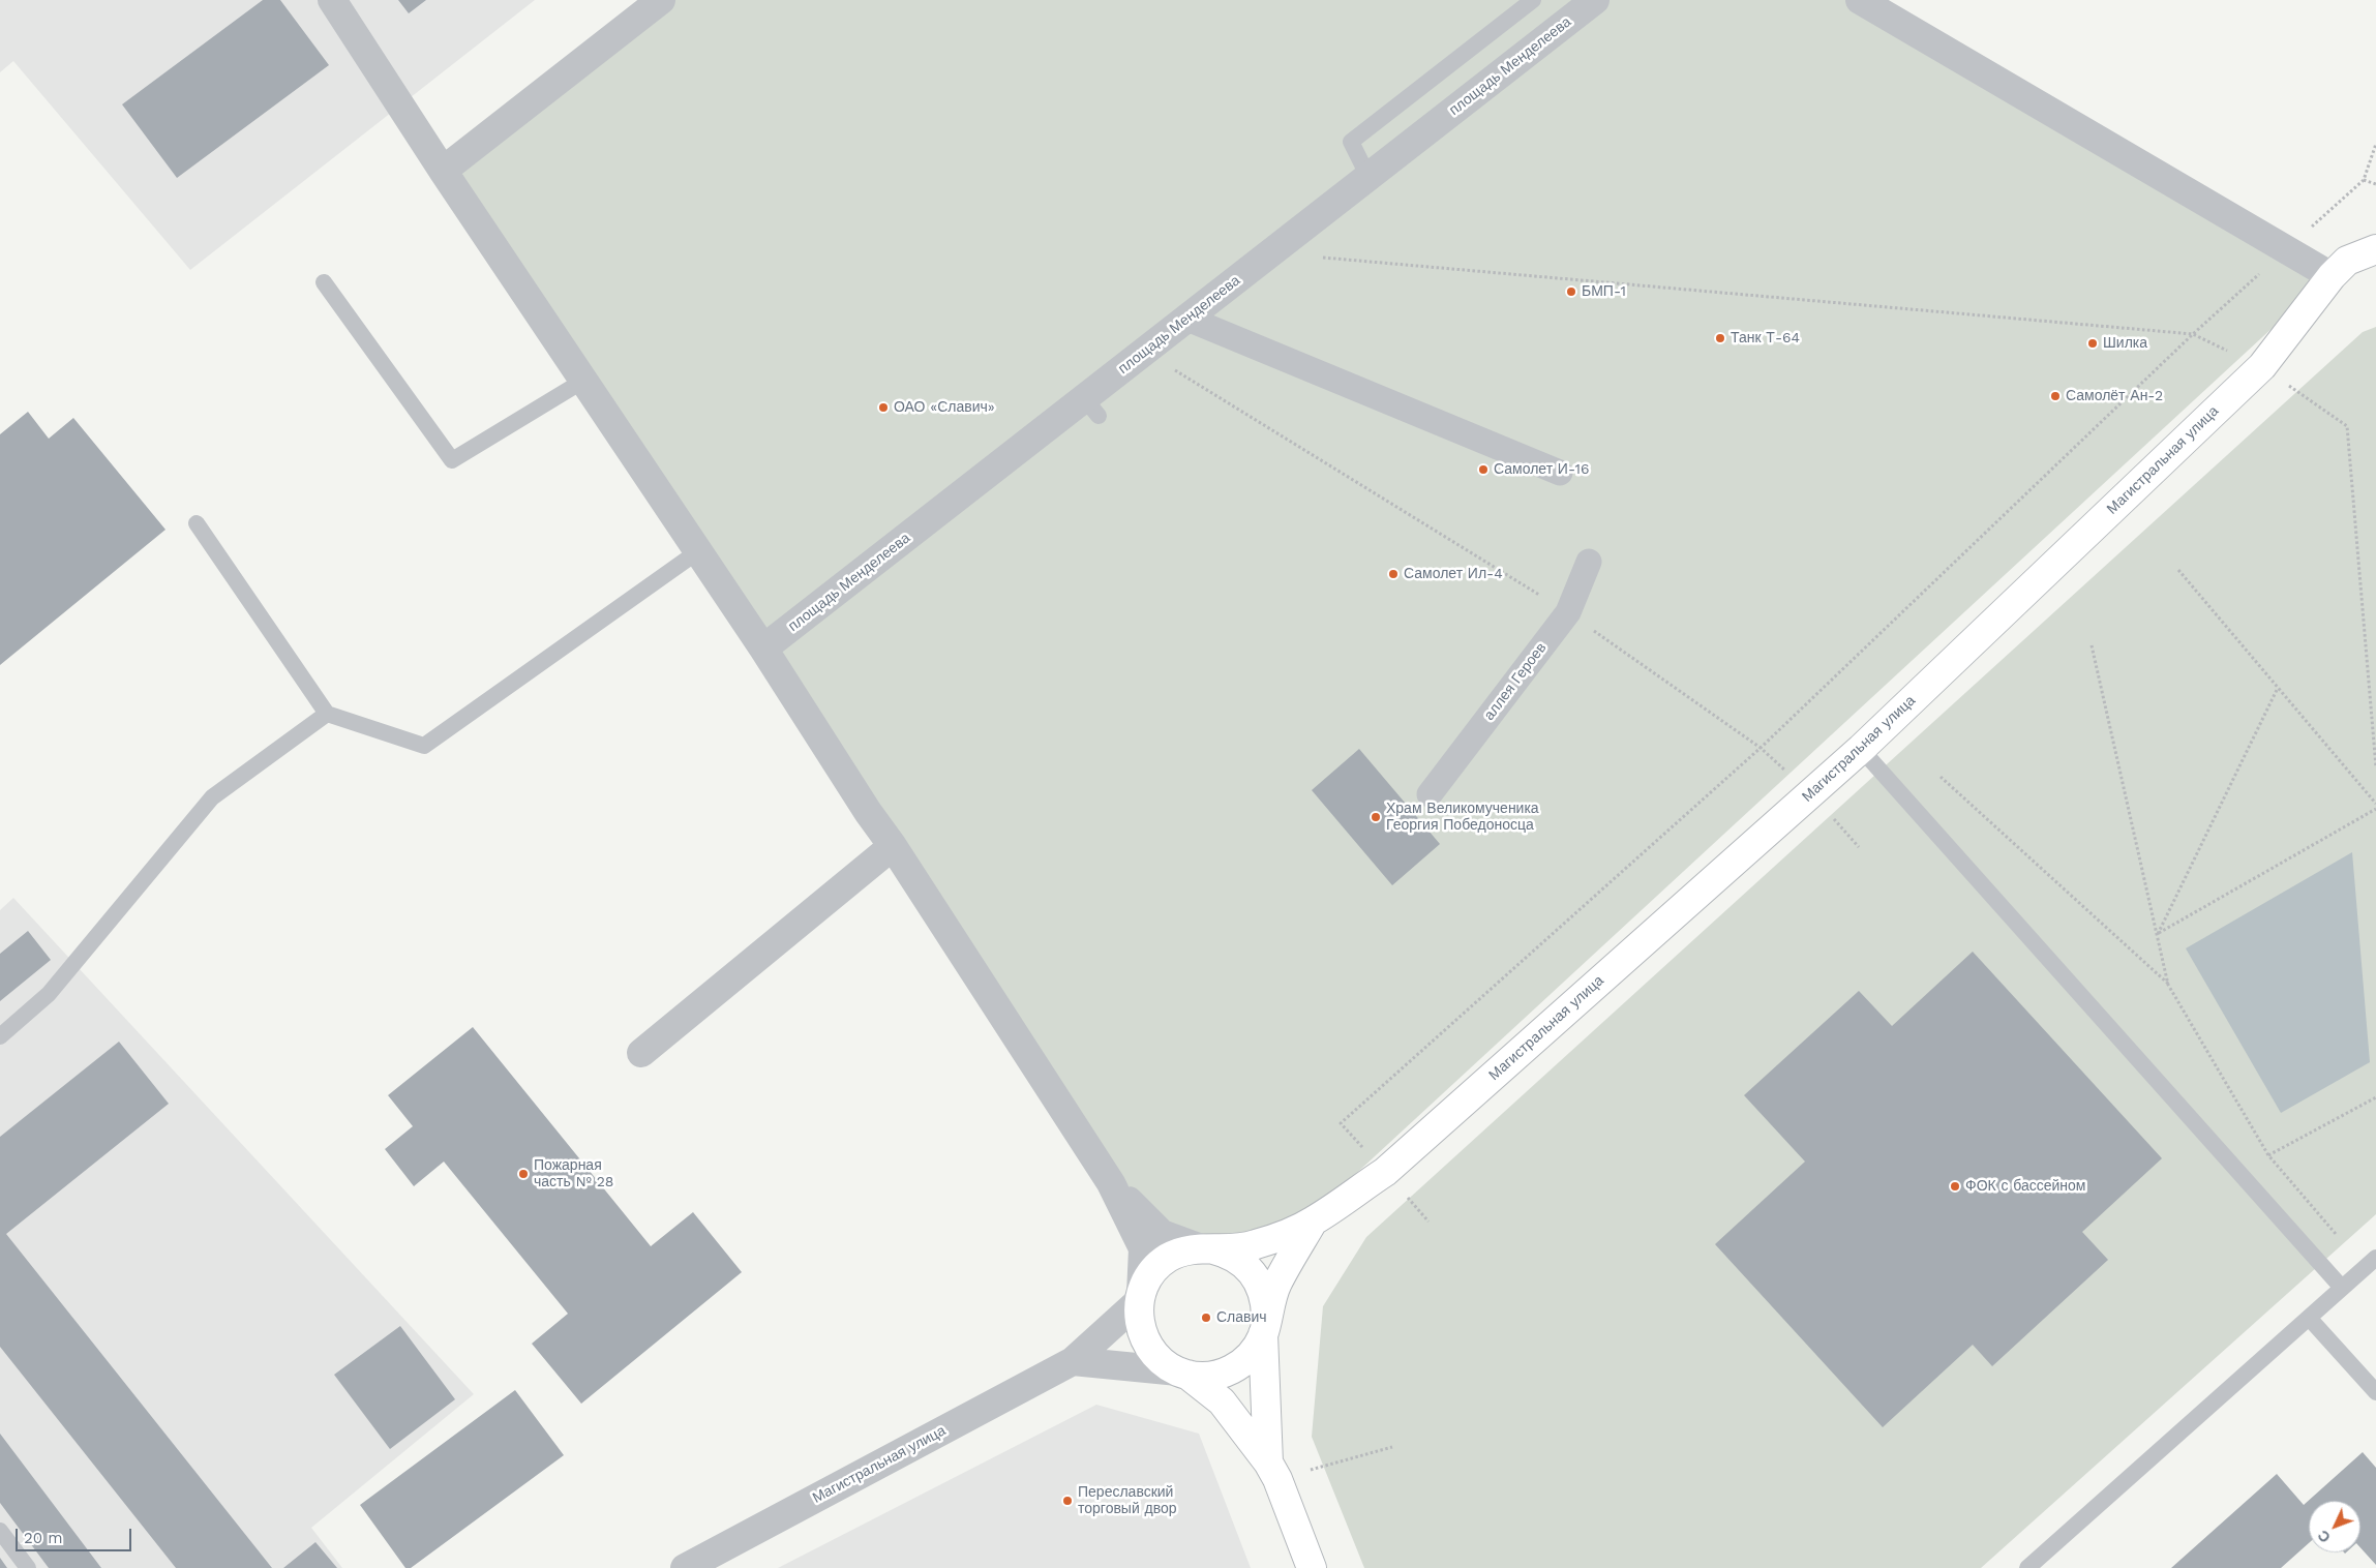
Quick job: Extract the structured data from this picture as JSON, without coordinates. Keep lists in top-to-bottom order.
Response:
{
  "streets": {
    "main road": ["Магистральная улица"],
    "street": ["площадь Менделеева", "аллея Героев"]
  },
  "places": [
    "БМП-1",
    "Танк Т-64",
    "Шилка",
    "Самолёт Ан-2",
    "ОАО «Славич»",
    "Самолет И-16",
    "Самолет Ил-4",
    "Храм Великомученика Георгия Победоносца",
    "Пожарная часть № 28",
    "ФОК с бассейном",
    "Славич",
    "Переславский торговый двор"
  ],
  "scale_bar": "20 m",
  "north": "bottom left"
}
